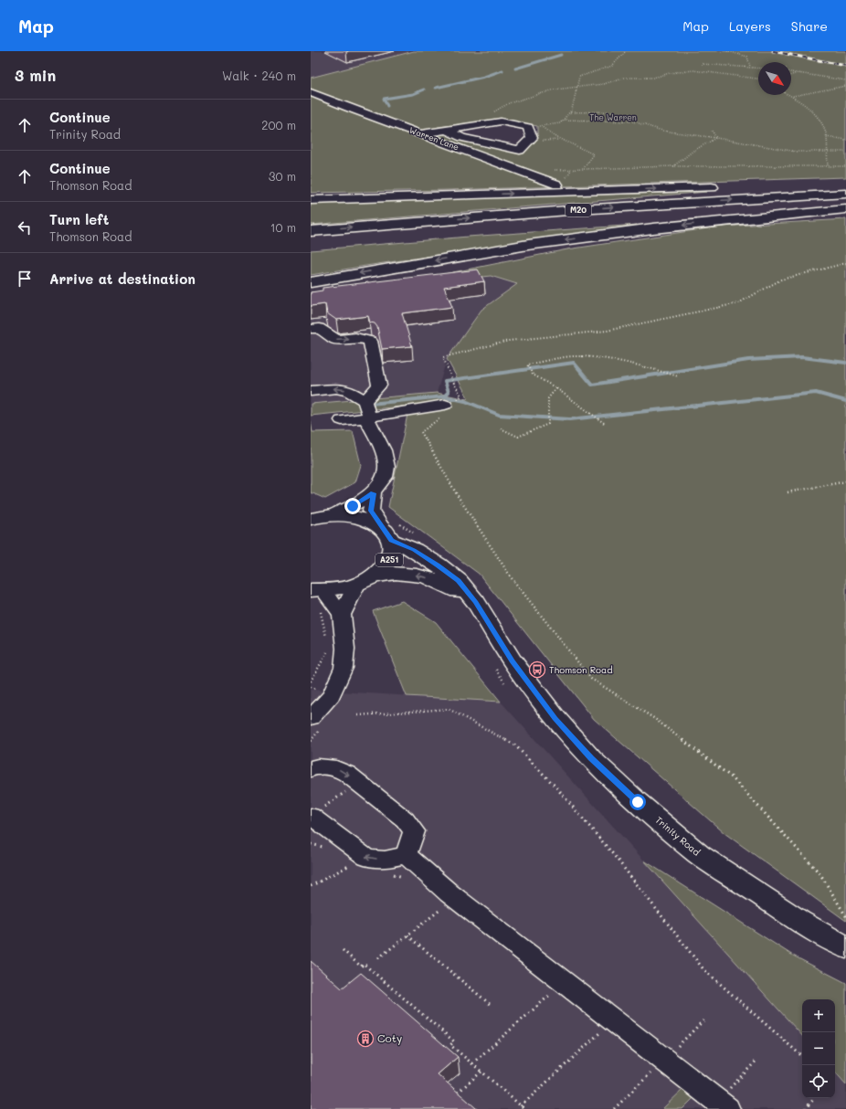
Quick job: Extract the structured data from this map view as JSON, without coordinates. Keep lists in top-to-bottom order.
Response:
{
  "streets": {
    "main road": ["M20", "A251", "Trinity Road"],
    "street": ["Warren Lane"]
  },
  "parks": ["The Warren"],
  "places": {
    "bus stop": ["Thomson Road"],
    "building": ["Coty"]
  },
  "north": "bottom right",
  "page": {
    "header": "Map",
    "nav": ["Map", "Layers", "Share"],
    "heading": ["3 min", "Walk · 240 m"],
    "list": [
      ["Continue", "Trinity Road", "200 m"],
      ["Continue", "Thomson Road", "30 m"],
      ["Turn left", "Thomson Road", "10 m"],
      "Arrive at destination"
    ],
    "map_buttons": ["+", "−"]
  }
}
